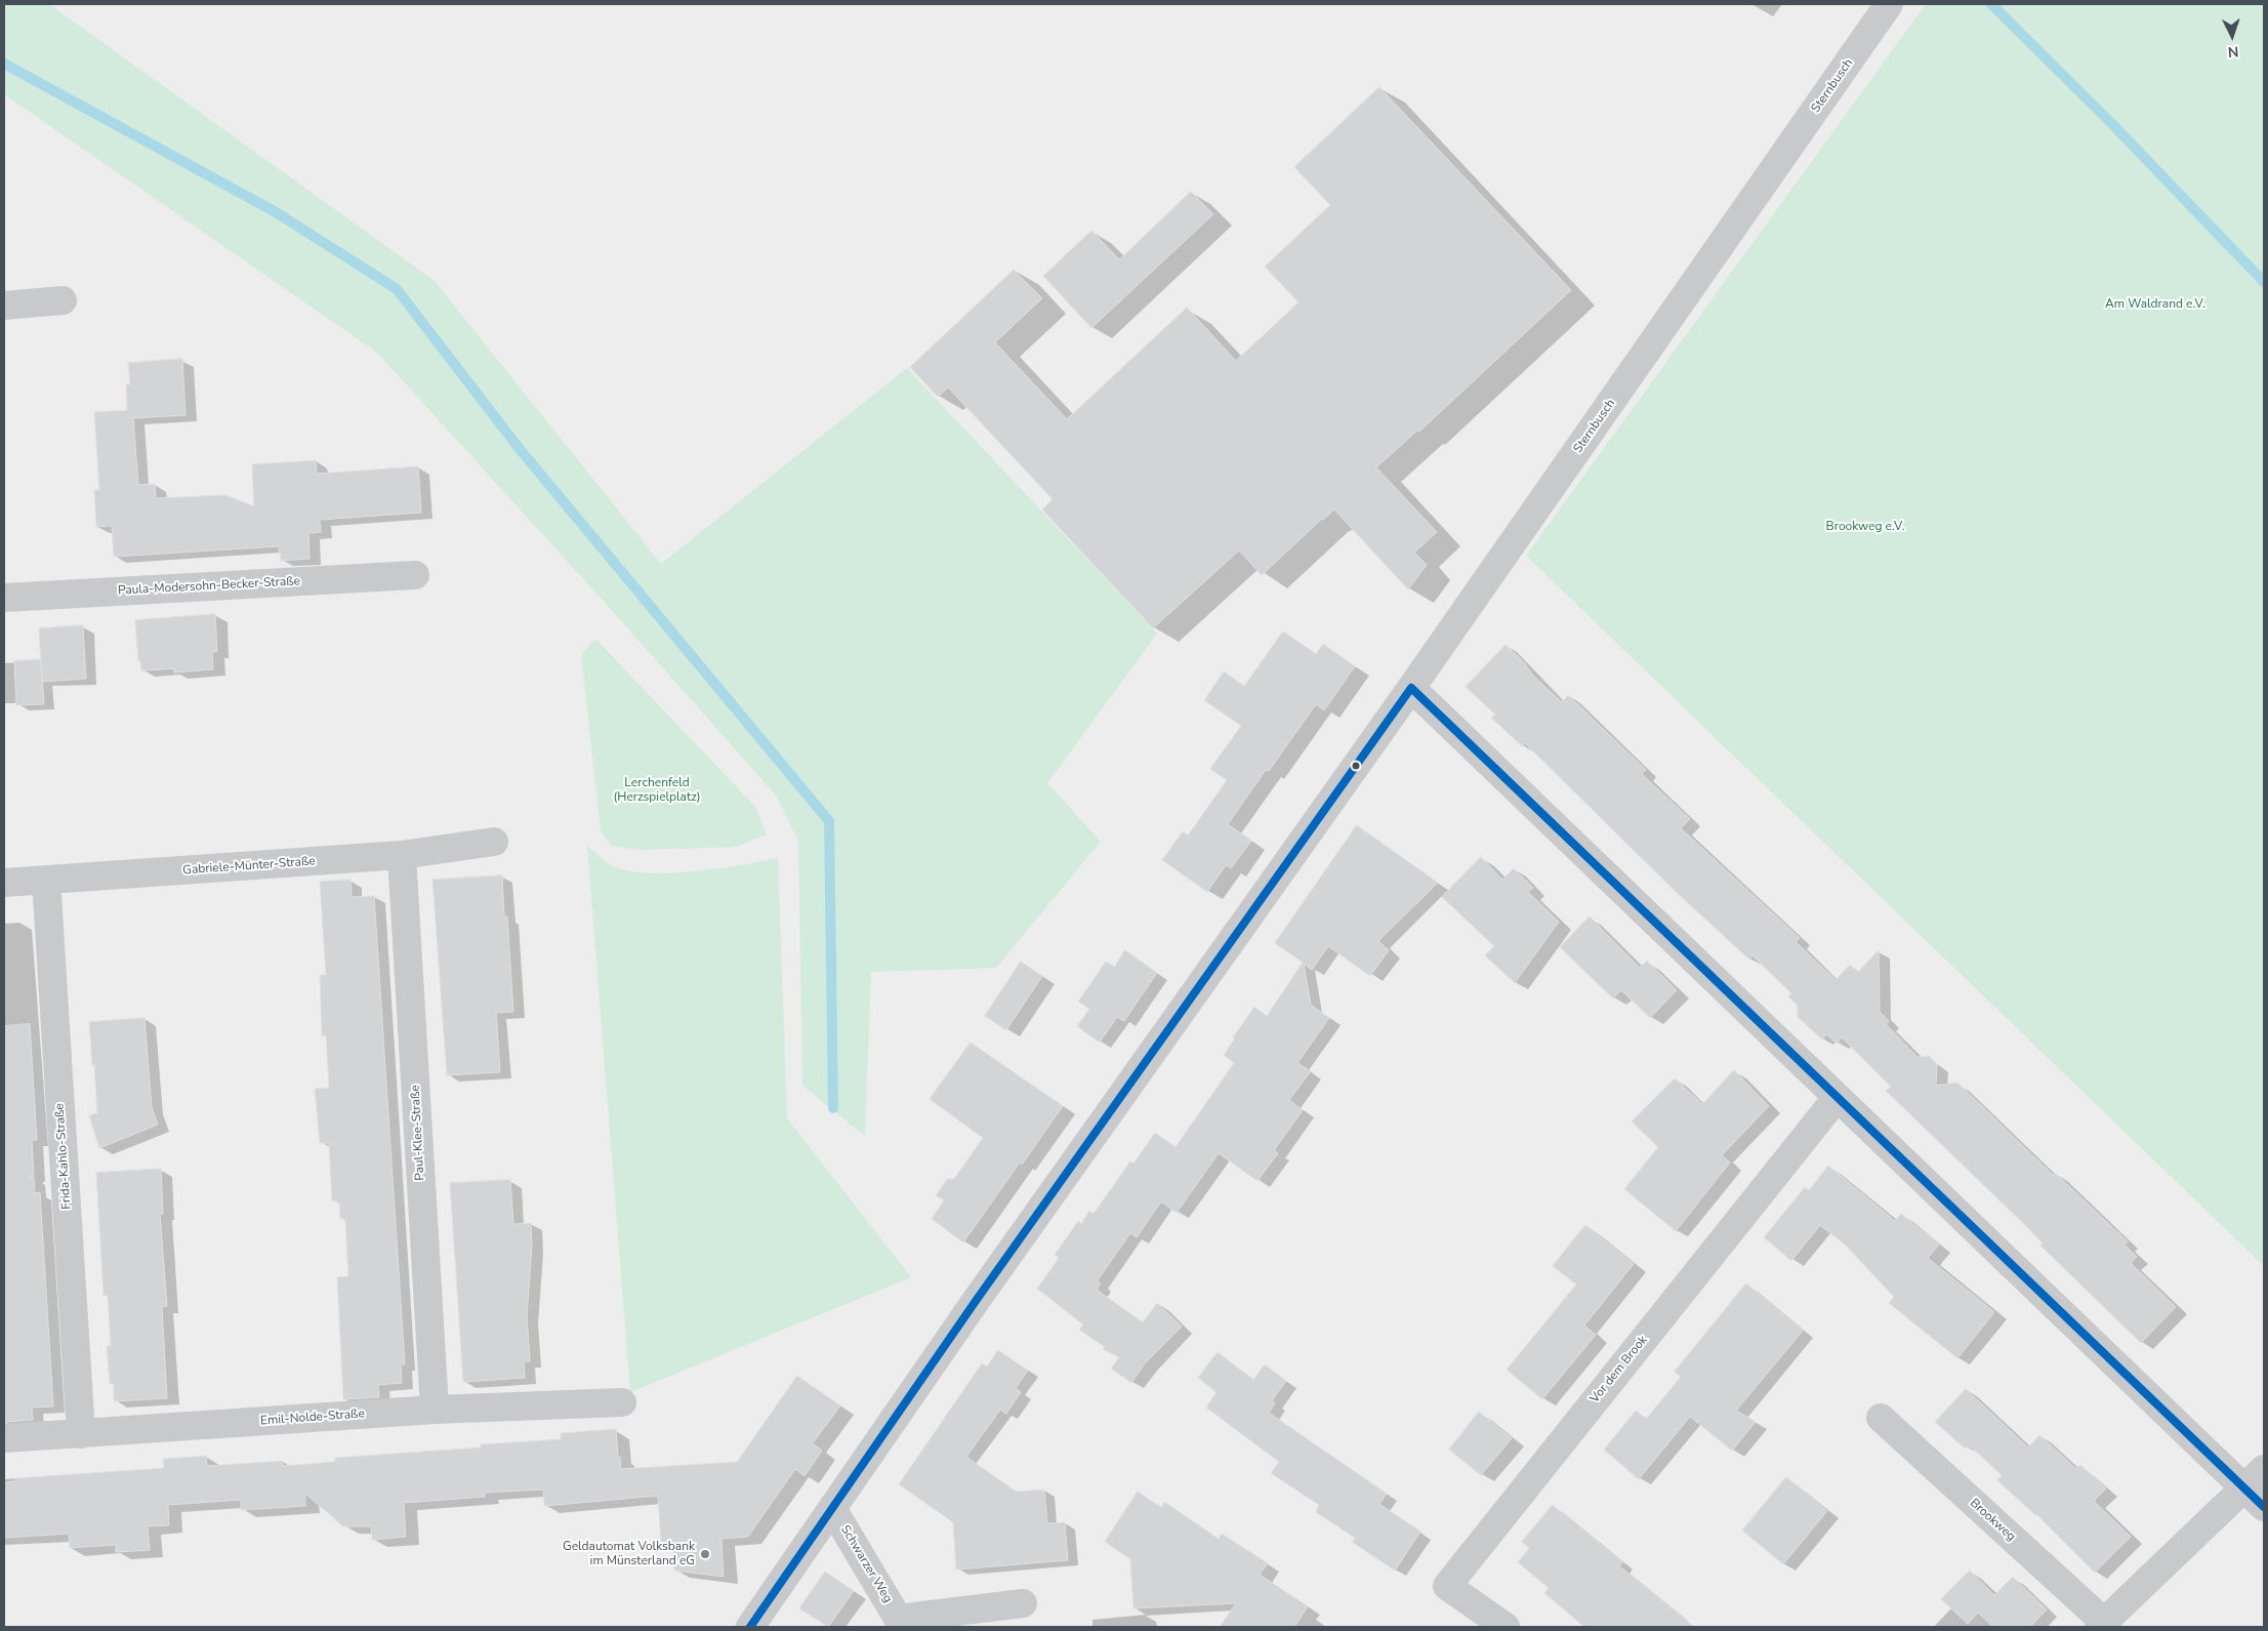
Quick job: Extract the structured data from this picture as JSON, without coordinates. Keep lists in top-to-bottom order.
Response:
{
  "streets": {
    "street": [
      "Sternbusch",
      "Paula-Modersohn-Becker-Straße",
      "Gabriele-Münter-Straße",
      "Paul-Klee-Straße",
      "Frida-Kahlo-Straße",
      "Vor dem Brook",
      "Emil-Nolde-Straße",
      "Brookweg",
      "Schwarzer Weg"
    ]
  },
  "crossings": [
    ["Sternbusch", "Schwarzer Weg"],
    ["Gabriele-Münter-Straße", "Paul-Klee-Straße"],
    ["Gabriele-Münter-Straße", "Frida-Kahlo-Straße"],
    ["Paul-Klee-Straße", "Emil-Nolde-Straße"],
    ["Frida-Kahlo-Straße", "Emil-Nolde-Straße"]
  ],
  "parks": ["Am Waldrand e.V.", "Brookweg e.V.", "Lerchenfeld (Herzspielplatz)"],
  "places": ["Geldautomat Volksbank im Münsterland eG"],
  "north": "bottom"
}
